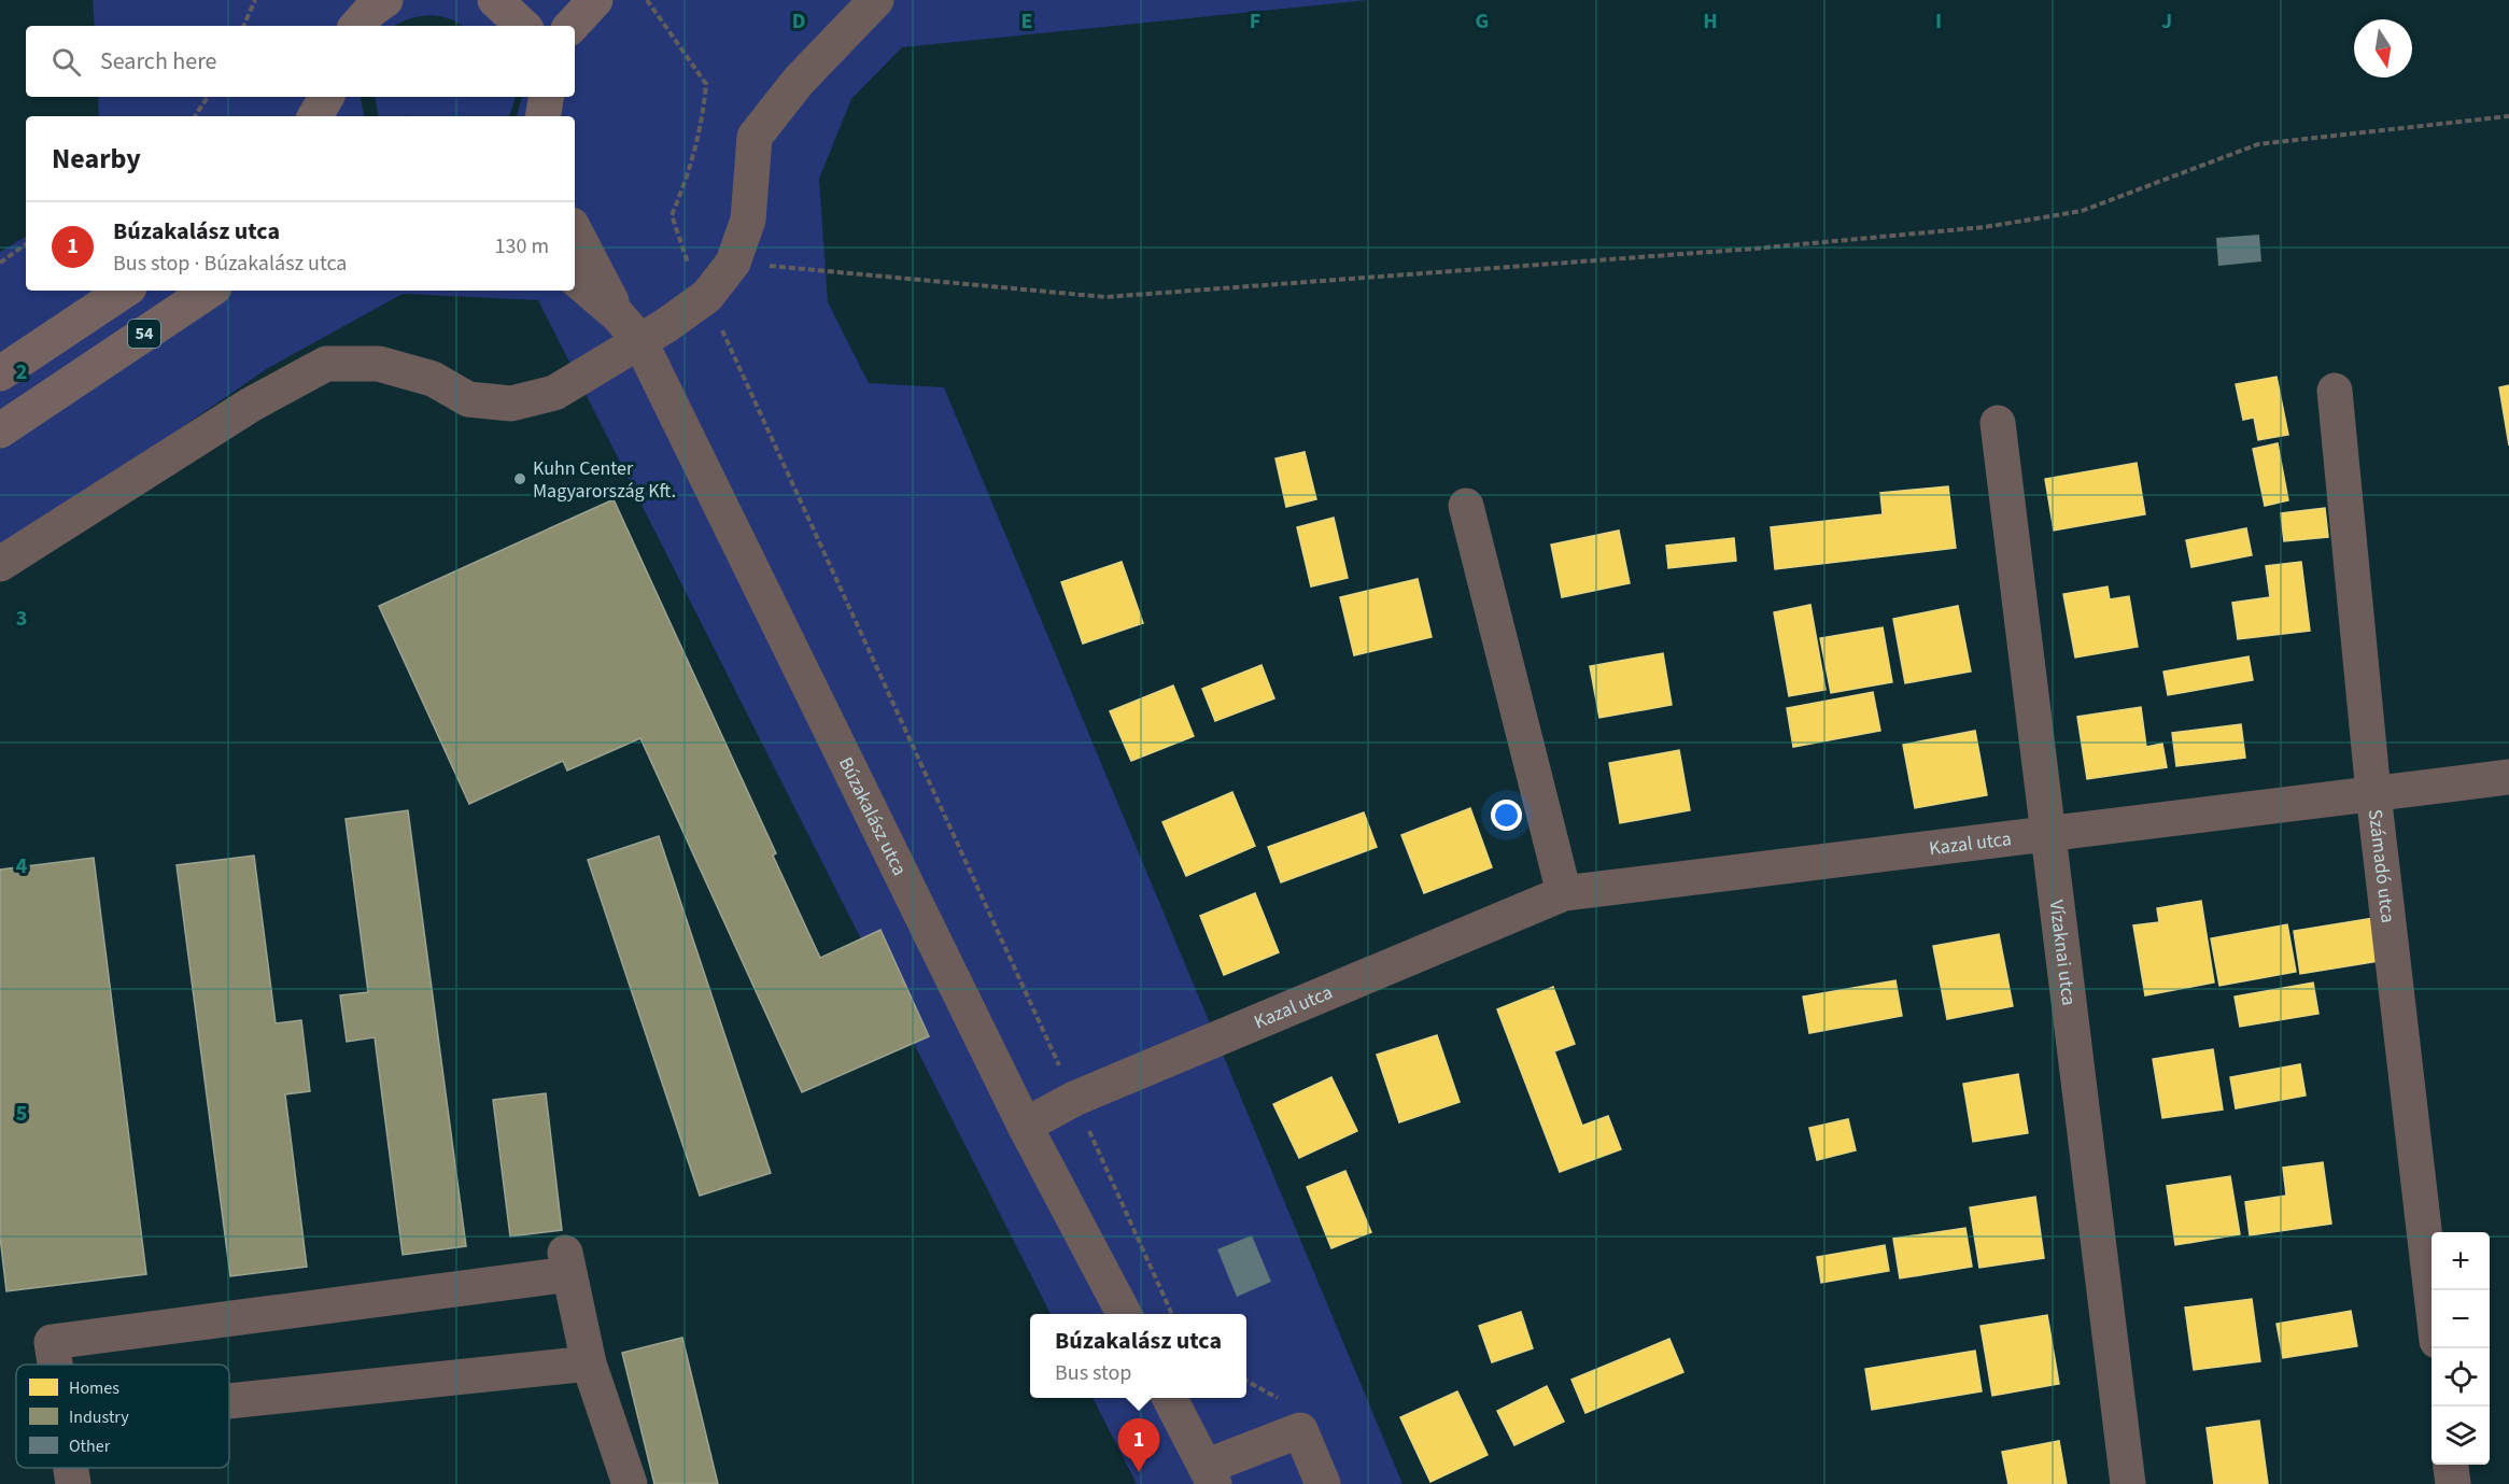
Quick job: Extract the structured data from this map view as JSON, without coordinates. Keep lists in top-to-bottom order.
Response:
{
  "streets": {
    "main road": ["54"],
    "street": [
      "Búzakalász utca",
      "Kazal utca",
      "Számadó utca",
      "Vízaknai utca"
    ]
  },
  "crossings": [
    ["Búzakalász utca", "Kazal utca"],
    ["Kazal utca", "Számadó utca"],
    ["Kazal utca", "Vízaknai utca"]
  ],
  "places": ["Kuhn Center Magyarország Kft."],
  "legend": ["Homes", "Industry", "Other"],
  "north": "bottom",
  "page": {
    "search": "Search here",
    "heading": "Nearby",
    "list": [
      {
        "mark": "1",
        "name": "Búzakalász utca",
        "note": "Bus stop · Búzakalász utca",
        "value": "130 m"
      }
    ],
    "map_buttons": ["+", "−"],
    "popup": ["Búzakalász utca", "Bus stop"],
    "pins": "1"
  },
  "grid": {
    "columns": [
      "D",
      "E",
      "F",
      "G",
      "H",
      "I",
      "J"
    ],
    "rows": [
      "2",
      "3",
      "4",
      "5"
    ]
  }
}
